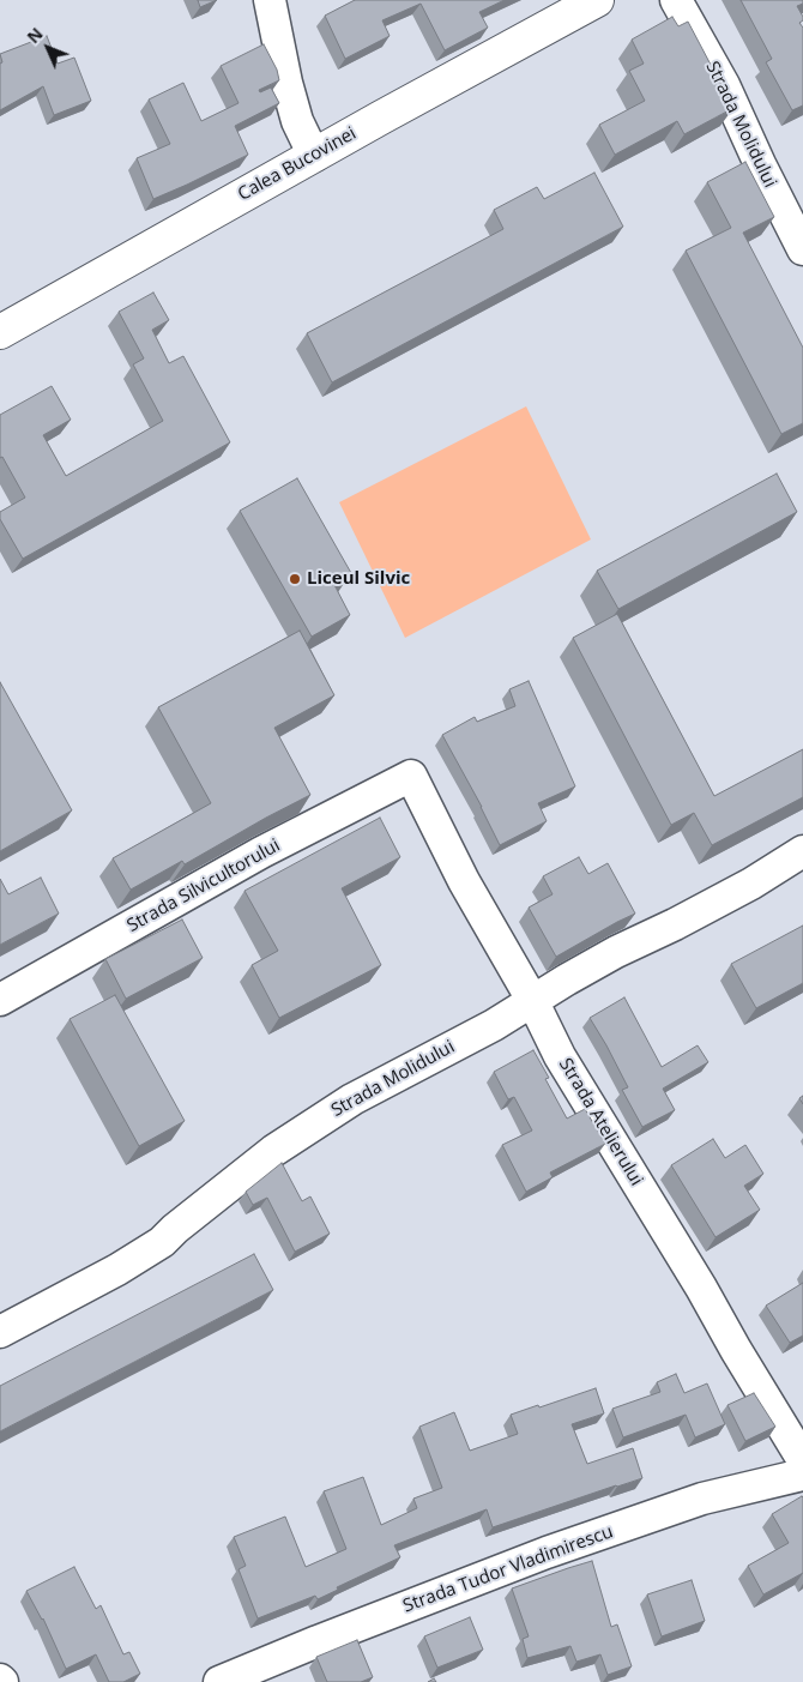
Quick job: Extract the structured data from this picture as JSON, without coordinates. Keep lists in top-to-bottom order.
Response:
{
  "streets": {
    "highway": ["Calea Bucovinei"],
    "street": [
      "Strada Molidului",
      "Strada Silvicultorului",
      "Strada Atelierului",
      "Strada Tudor Vladimirescu"
    ]
  },
  "crossings": [
    ["Strada Molidului", "Strada Atelierului"],
    ["Strada Silvicultorului", "Strada Atelierului"]
  ],
  "places": ["Liceul Silvic"],
  "north": "top left"
}
